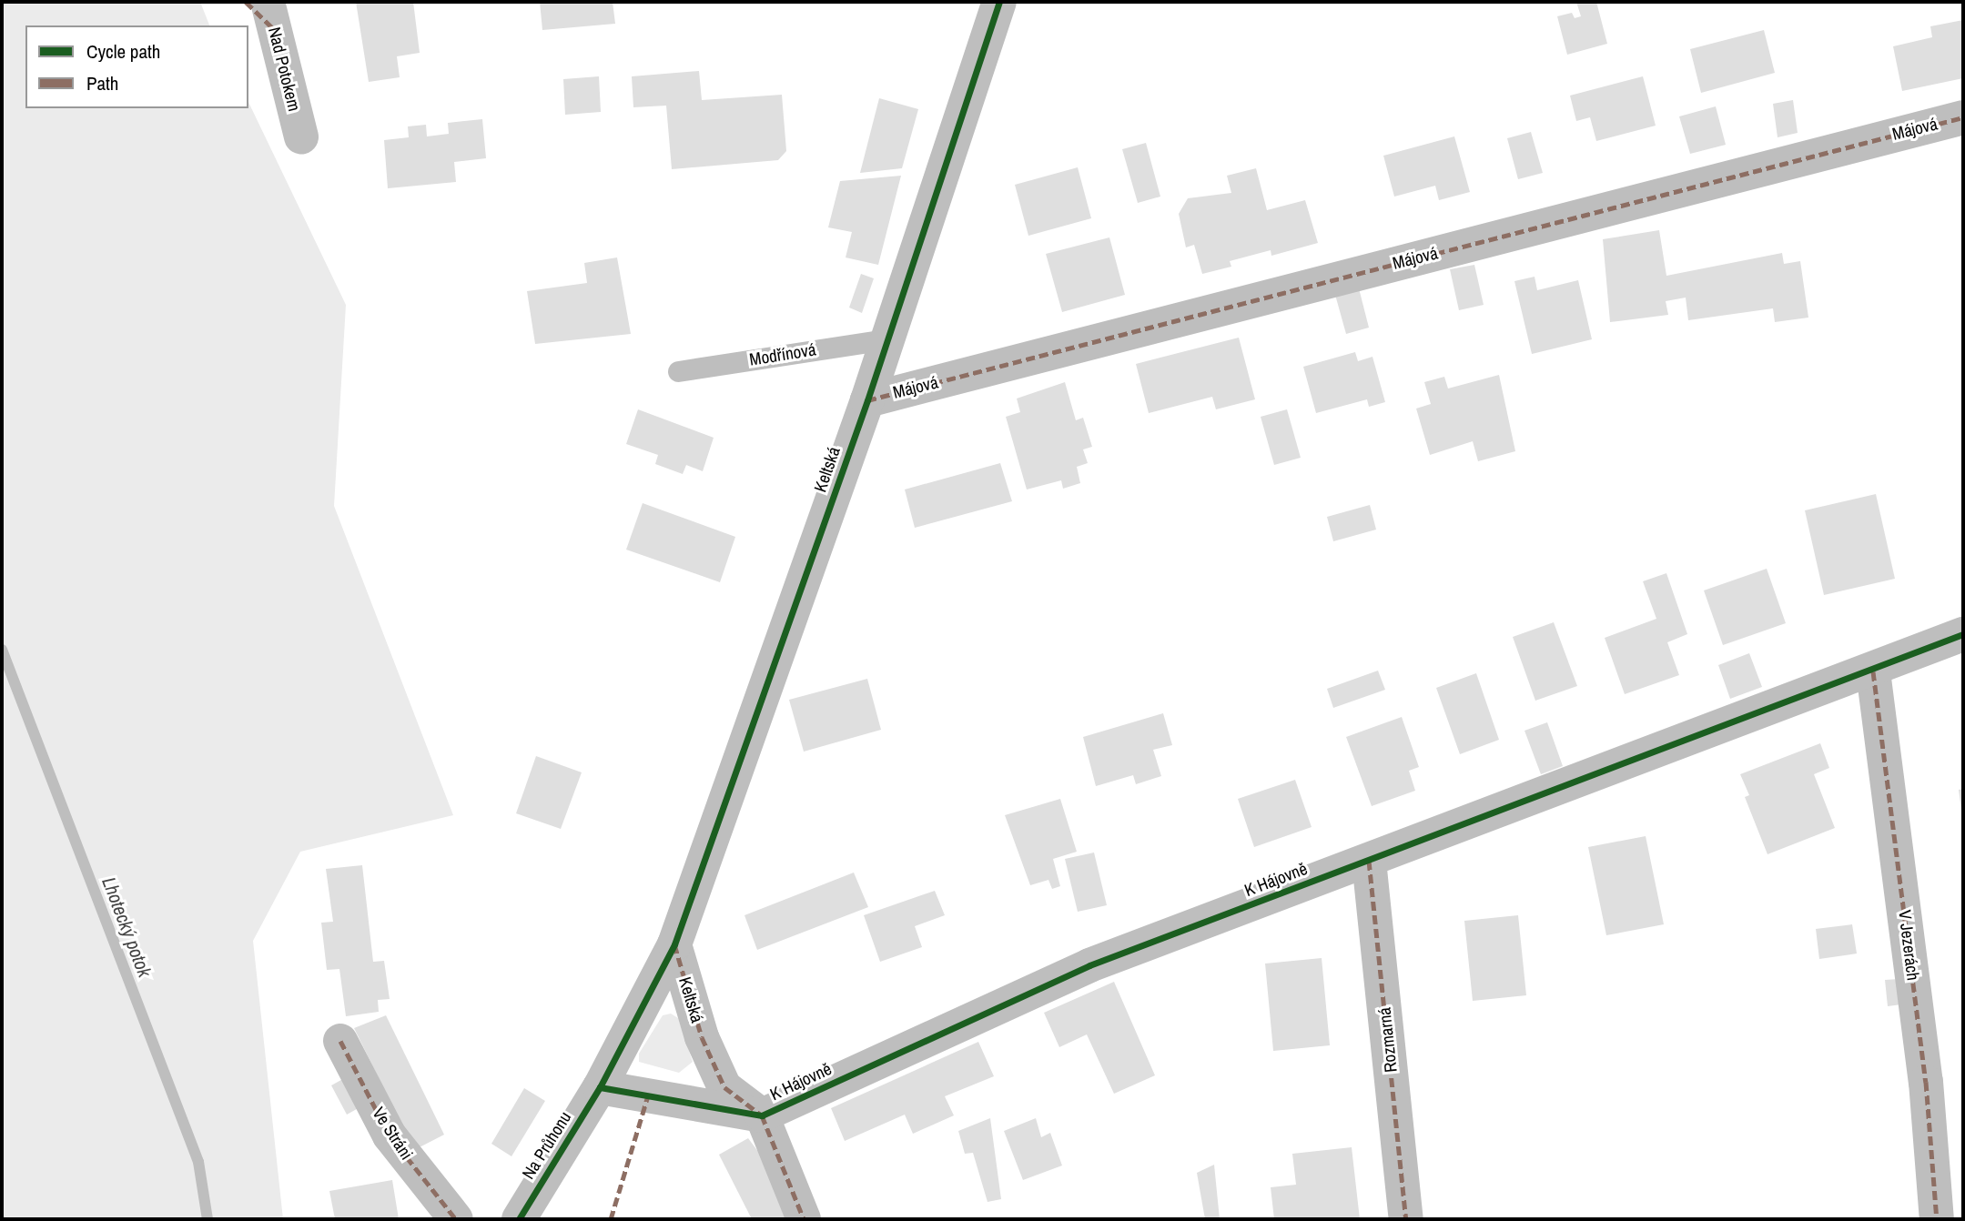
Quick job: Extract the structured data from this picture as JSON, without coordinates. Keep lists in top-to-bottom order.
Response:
{
  "streets": {
    "street": [
      "Nad Potokem",
      "Májová",
      "Keltská",
      "K Hájovně",
      "V Jezerách",
      "Rozmarná",
      "Ve Stráni",
      "Na Průhonu"
    ],
    "lane": ["Modřínová"]
  },
  "crossings": [
    ["Májová", "Keltská"],
    ["Modřínová", "Keltská"],
    ["Keltská", "K Hájovně"],
    ["Keltská", "Na Průhonu"],
    ["K Hájovně", "V Jezerách"],
    ["K Hájovně", "Rozmarná"],
    ["K Hájovně", "Na Průhonu"]
  ],
  "water": ["Lhotecký potok"],
  "legend": ["Cycle path", "Path"]
}
